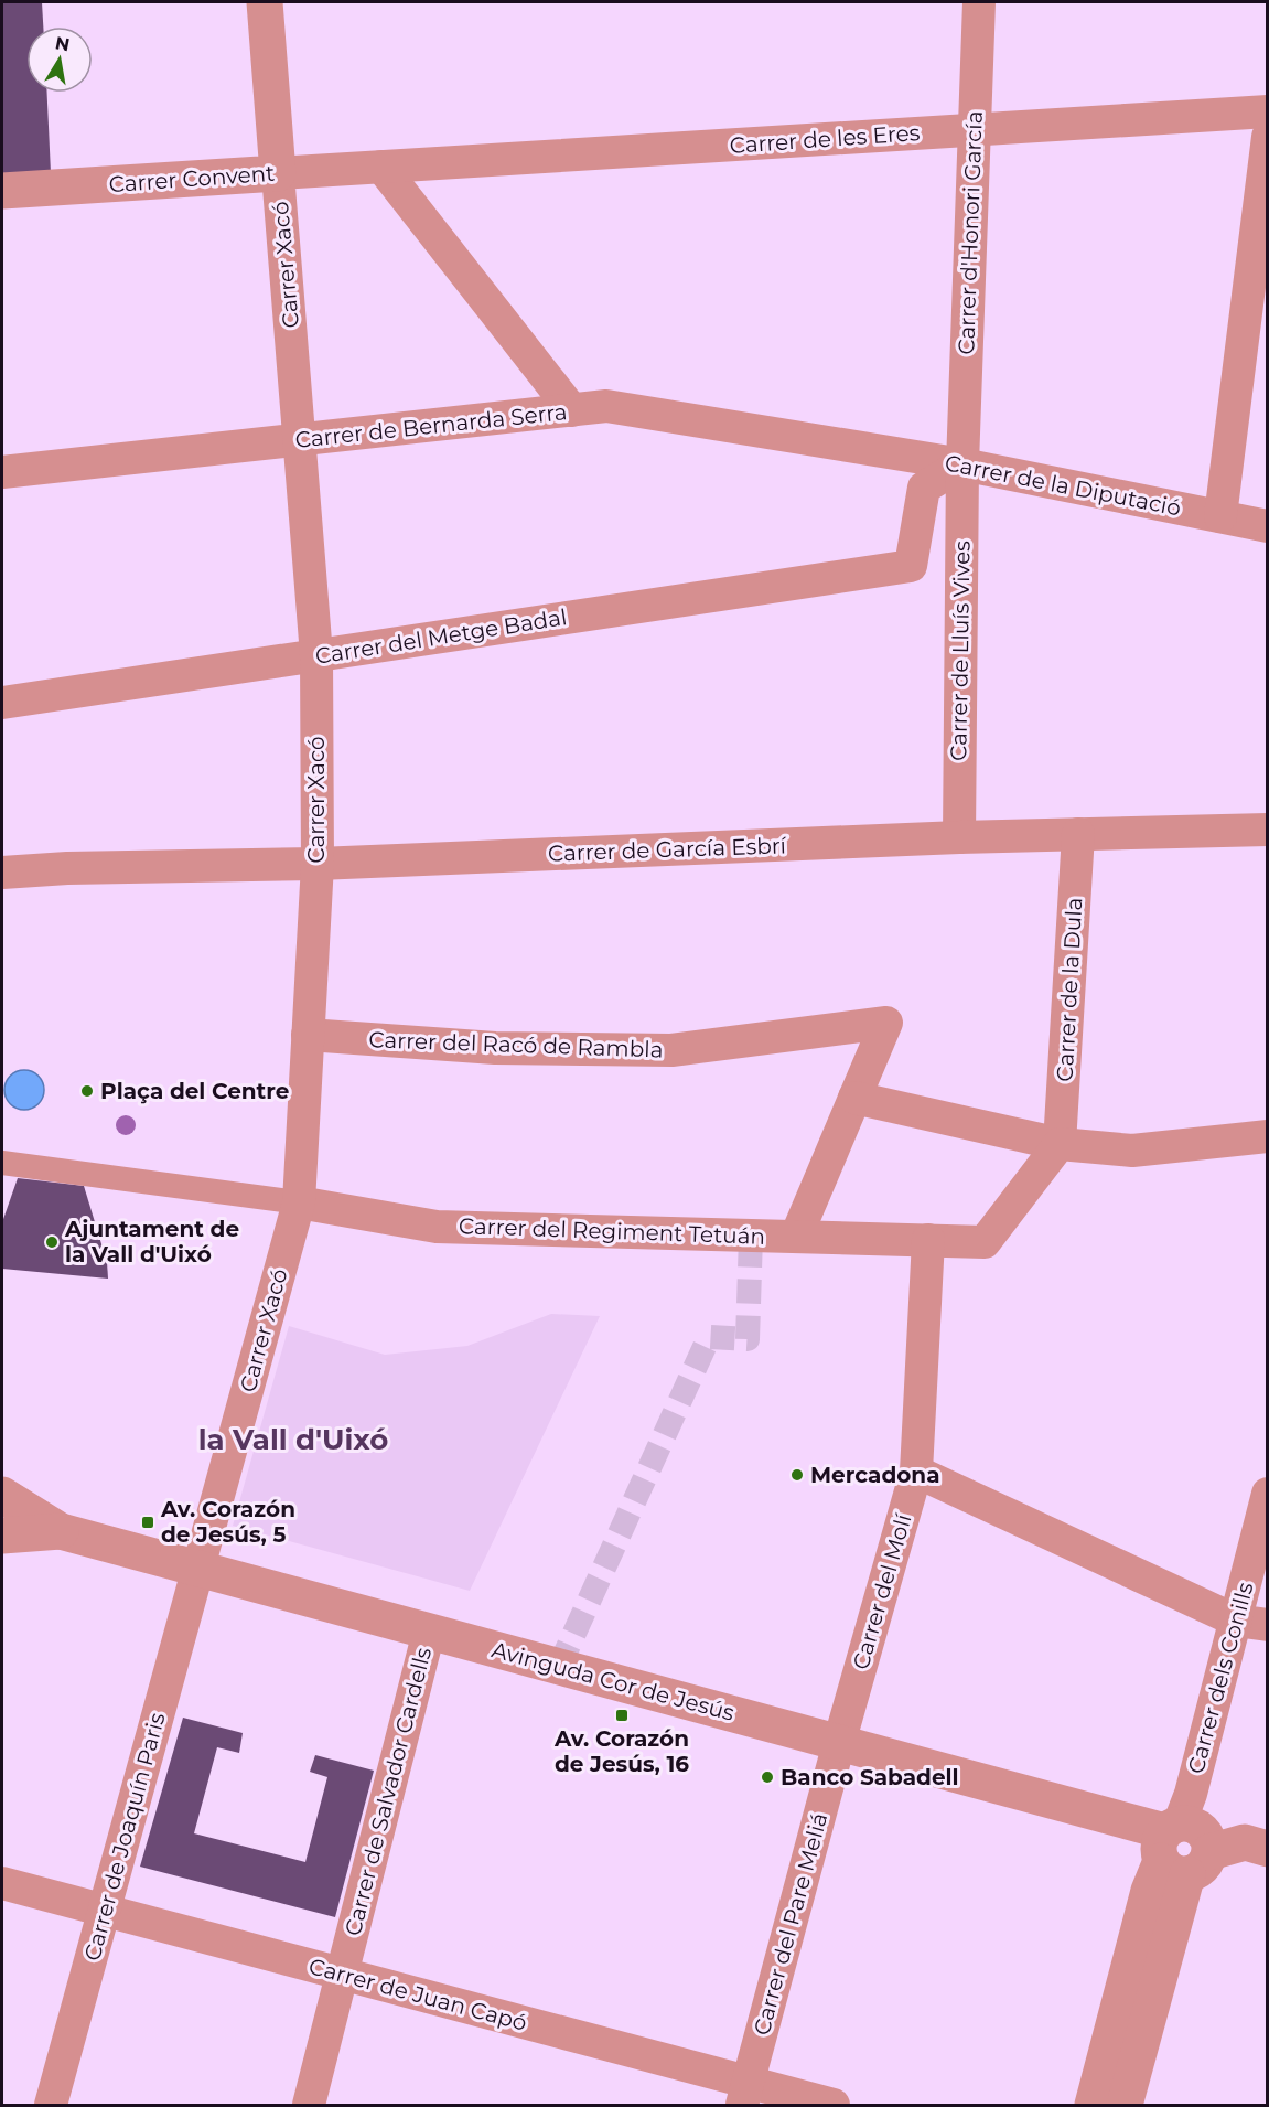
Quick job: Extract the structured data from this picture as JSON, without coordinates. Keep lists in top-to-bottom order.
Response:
{
  "streets": {
    "street": [
      "Carrer de les Eres",
      "Carrer Convent",
      "Carrer d'Honori García",
      "Carrer Xacó",
      "Carrer de Bernarda Serra",
      "Carrer de la Diputació",
      "Carrer del Metge Badal",
      "Carrer de Lluís Vives",
      "Carrer de García Esbrí",
      "Carrer de la Dula",
      "Carrer del Racó de Rambla",
      "Carrer del Regiment Tetuán",
      "Carrer del Molí",
      "Carrer dels Conills",
      "Avinguda Cor de Jesús",
      "Carrer de Salvador Cardells",
      "Carrer de Joaquín Paris",
      "Carrer del Pare Meliá",
      "Carrer de Juan Capó"
    ]
  },
  "crossings": [
    ["Carrer de les Eres", "Carrer Convent"],
    ["Carrer de les Eres", "Carrer d'Honori García"],
    ["Carrer Convent", "Carrer Xacó"],
    ["Carrer d'Honori García", "Carrer de la Diputació"],
    ["Carrer d'Honori García", "Carrer del Metge Badal"],
    ["Carrer d'Honori García", "Carrer de Lluís Vives"],
    ["Carrer Xacó", "Carrer de Bernarda Serra"],
    ["Carrer Xacó", "Carrer del Metge Badal"],
    ["Carrer Xacó", "Carrer de García Esbrí"],
    ["Carrer Xacó", "Carrer del Racó de Rambla"],
    ["Carrer Xacó", "Carrer del Regiment Tetuán"],
    ["Carrer Xacó", "Avinguda Cor de Jesús"],
    ["Carrer Xacó", "Carrer de Joaquín Paris"],
    ["Carrer de Bernarda Serra", "Carrer de la Diputació"],
    ["Carrer de la Diputació", "Carrer del Metge Badal"],
    ["Carrer de la Diputació", "Carrer de Lluís Vives"],
    ["Carrer del Metge Badal", "Carrer de Lluís Vives"],
    ["Carrer de Lluís Vives", "Carrer de García Esbrí"],
    ["Carrer de García Esbrí", "Carrer de la Dula"],
    ["Carrer de la Dula", "Carrer del Regiment Tetuán"],
    ["Carrer del Racó de Rambla", "Carrer del Regiment Tetuán"],
    ["Carrer del Regiment Tetuán", "Carrer del Molí"],
    ["Carrer del Molí", "Avinguda Cor de Jesús"],
    ["Carrer del Molí", "Carrer del Pare Meliá"],
    ["Carrer dels Conills", "Avinguda Cor de Jesús"],
    ["Avinguda Cor de Jesús", "Carrer de Salvador Cardells"],
    ["Avinguda Cor de Jesús", "Carrer de Joaquín Paris"],
    ["Avinguda Cor de Jesús", "Carrer del Pare Meliá"],
    ["Carrer de Salvador Cardells", "Carrer de Juan Capó"],
    ["Carrer de Joaquín Paris", "Carrer de Juan Capó"],
    ["Carrer del Pare Meliá", "Carrer de Juan Capó"]
  ],
  "districts": ["la Vall d'Uixó"],
  "places": {
    "other": [
      "Plaça del Centre",
      "Ajuntament de la Vall d'Uixó",
      "Mercadona",
      "Banco Sabadell"
    ],
    "transit": ["Av. Corazón de Jesús, 5", "Av. Corazón de Jesús, 16"]
  },
  "north": "top"
}
